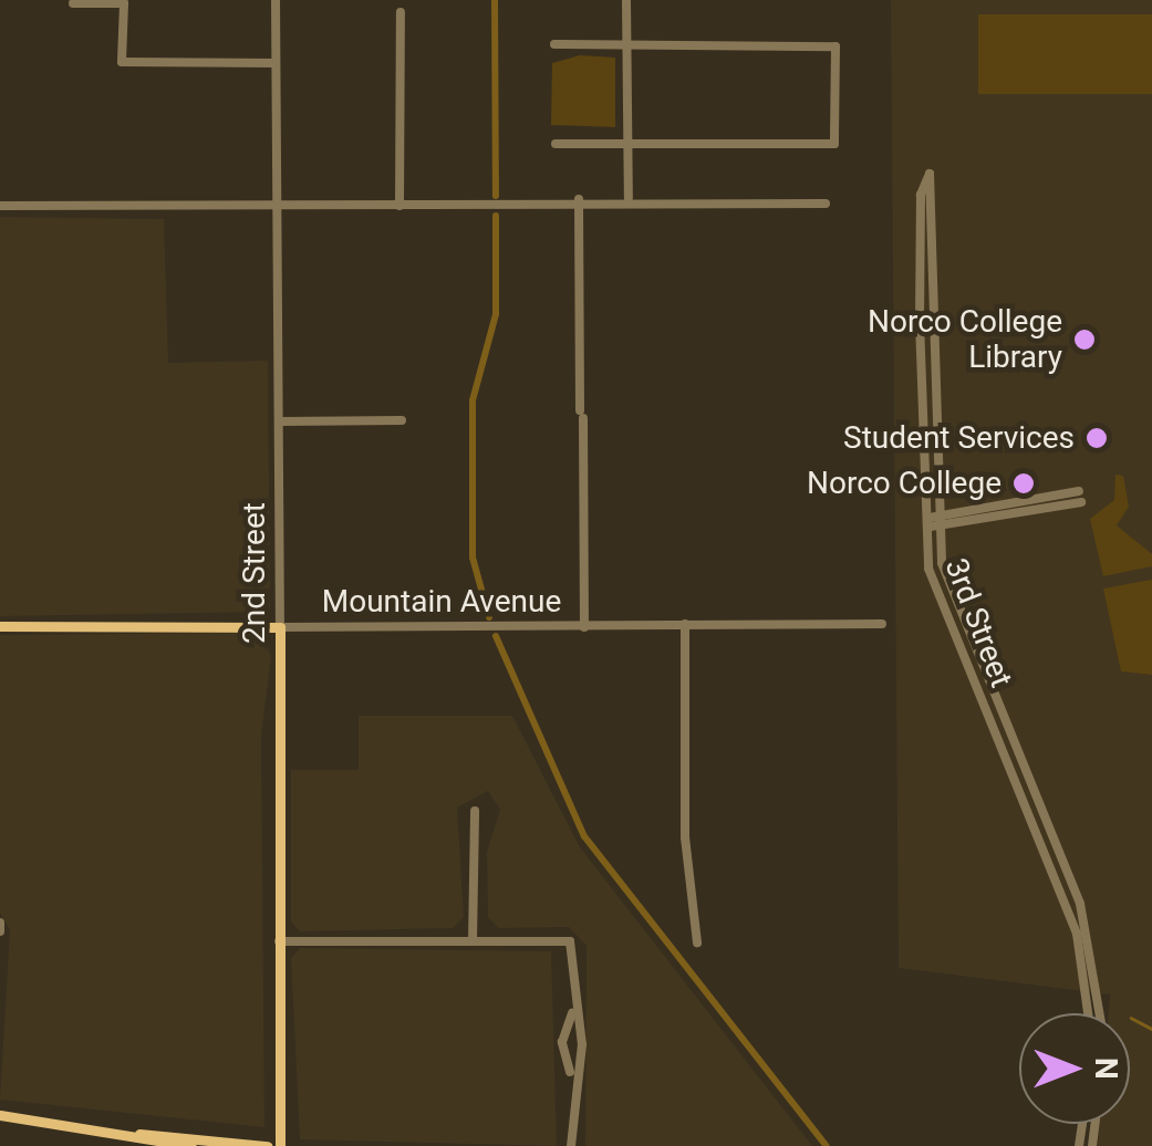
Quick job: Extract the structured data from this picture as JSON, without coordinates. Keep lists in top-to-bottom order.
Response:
{
  "streets": {
    "main road": ["2nd Street", "Mountain Avenue"],
    "street": ["3rd Street"]
  },
  "crossings": [
    ["2nd Street", "Mountain Avenue"]
  ],
  "places": ["Norco College Library", "Student Services", "Norco College"],
  "north": "right"
}
